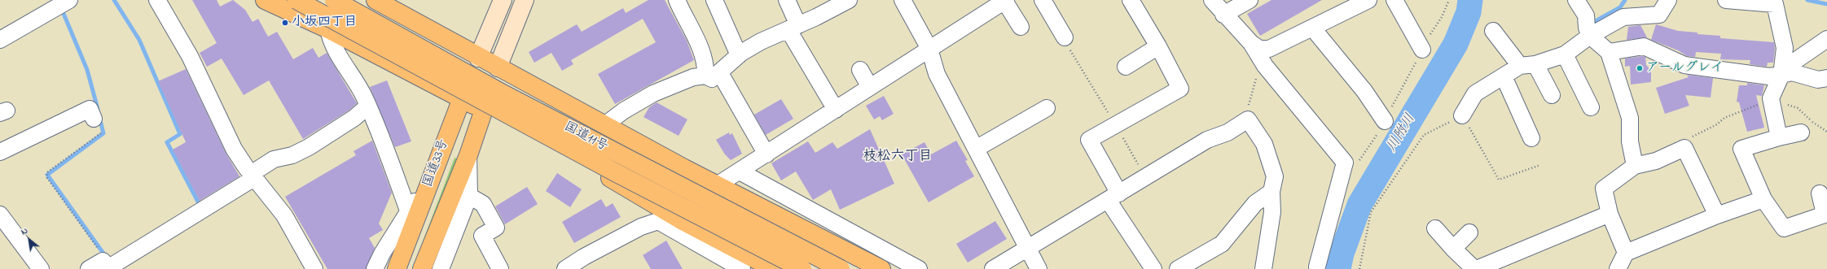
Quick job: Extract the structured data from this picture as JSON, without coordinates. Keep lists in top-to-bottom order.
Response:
{
  "streets": {
    "highway": ["国道11号", "国道33号"]
  },
  "districts": ["枝松六丁目"],
  "water": ["川附川"],
  "places": ["小坂四丁目", "アールグレイ"],
  "north": "top left"
}
